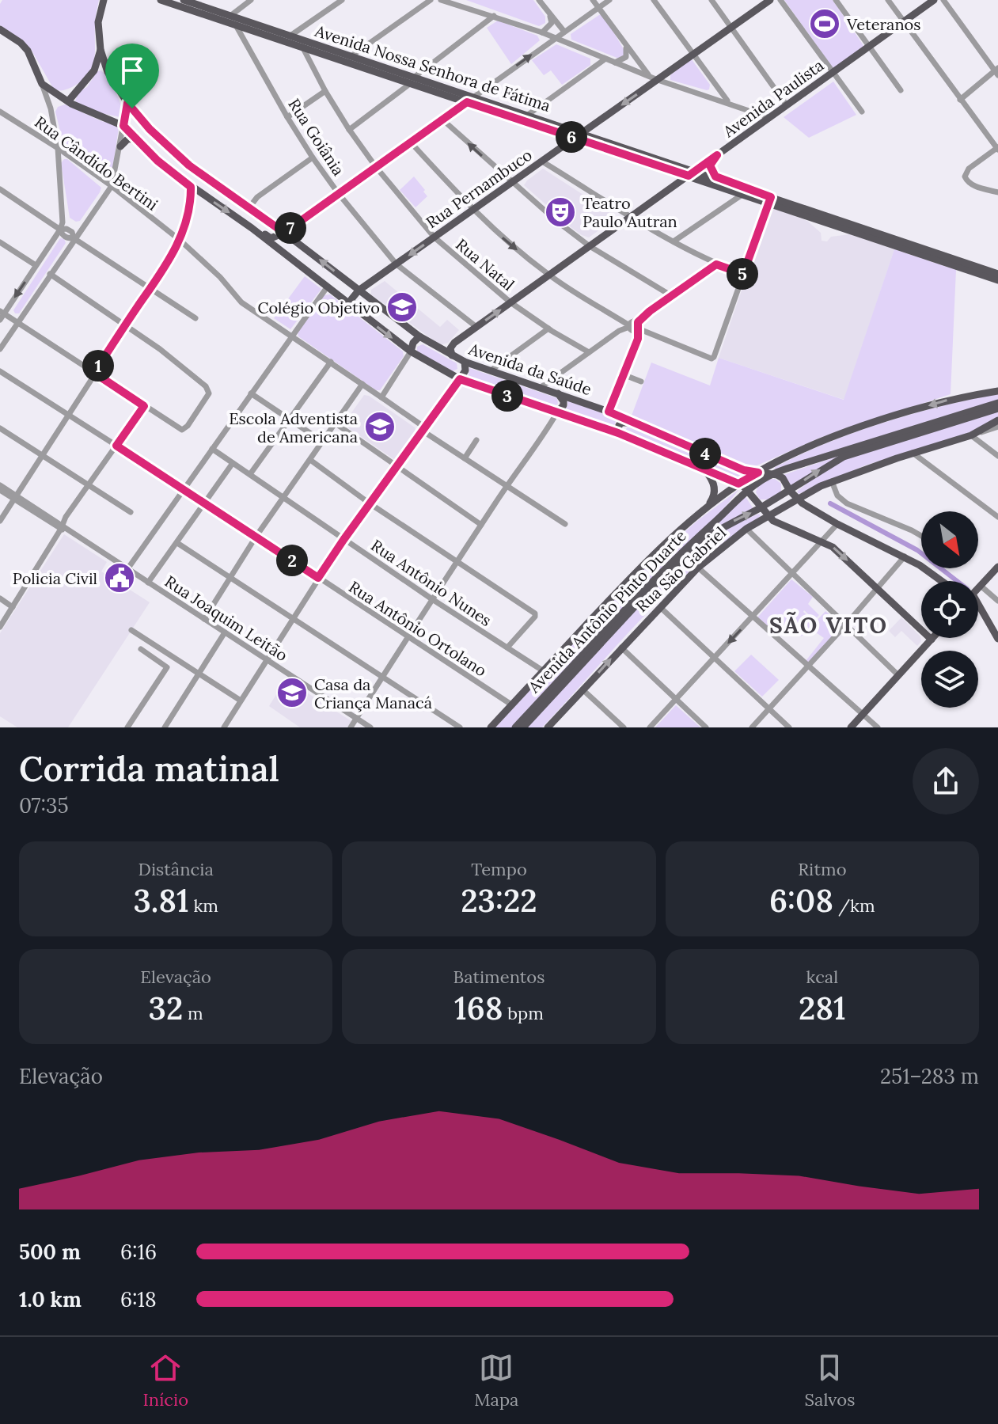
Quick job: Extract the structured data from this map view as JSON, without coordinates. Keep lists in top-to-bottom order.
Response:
{
  "streets": {
    "main road": [
      "Avenida Nossa Senhora de Fátima",
      "Avenida Paulista",
      "Rua Pernambuco",
      "Avenida da Saúde",
      "Rua São Gabriel",
      "Avenida Antônio Pinto Duarte"
    ],
    "street": [
      "Rua Goiânia",
      "Rua Cândido Bertini",
      "Rua Natal",
      "Rua Antônio Nunes",
      "Rua Joaquim Leitão",
      "Rua Antônio Ortolano"
    ]
  },
  "crossings": [
    ["Avenida Nossa Senhora de Fátima", "Avenida Paulista"],
    ["Avenida Nossa Senhora de Fátima", "Rua Goiânia"],
    ["Avenida Nossa Senhora de Fátima", "Rua Pernambuco"],
    ["Avenida Nossa Senhora de Fátima", "Rua Natal"],
    ["Avenida Paulista", "Rua Goiânia"],
    ["Avenida Paulista", "Rua Natal"],
    ["Avenida Paulista", "Avenida da Saúde"],
    ["Rua Goiânia", "Rua Pernambuco"],
    ["Rua Pernambuco", "Rua Natal"],
    ["Rua Pernambuco", "Avenida da Saúde"],
    ["Avenida da Saúde", "Rua São Gabriel"],
    ["Avenida da Saúde", "Avenida Antônio Pinto Duarte"]
  ],
  "districts": ["SÃO VITO"],
  "places": {
    "sports": ["Veteranos"],
    "theatre": ["Teatro Paulo Autran"],
    "school or university": ["Colégio Objetivo", "Escola Adventista de Americana", "Casa da Criança Manacá"],
    "public building": ["Policia Civil"]
  },
  "north": "bottom right",
  "page": {
    "pins": [
      "6",
      "7",
      "5",
      "1",
      "3",
      "4",
      "2"
    ],
    "heading": ["Corrida matinal", "07:35"],
    "stats": [
      ["Distância", "3.81 km"],
      ["Tempo", "23:22"],
      ["Ritmo", "6:08 /km"],
      ["Elevação", "32 m"],
      ["Batimentos", "168 bpm"],
      ["kcal", "281"]
    ],
    "chart": ["Elevação", "251–283 m"],
    "list": [
      {
        "name": "500 m",
        "note": "6:16"
      },
      {
        "name": "1.0 km",
        "note": "6:18"
      }
    ],
    "tabs": ["Início", "Mapa", "Salvos"]
  }
}
